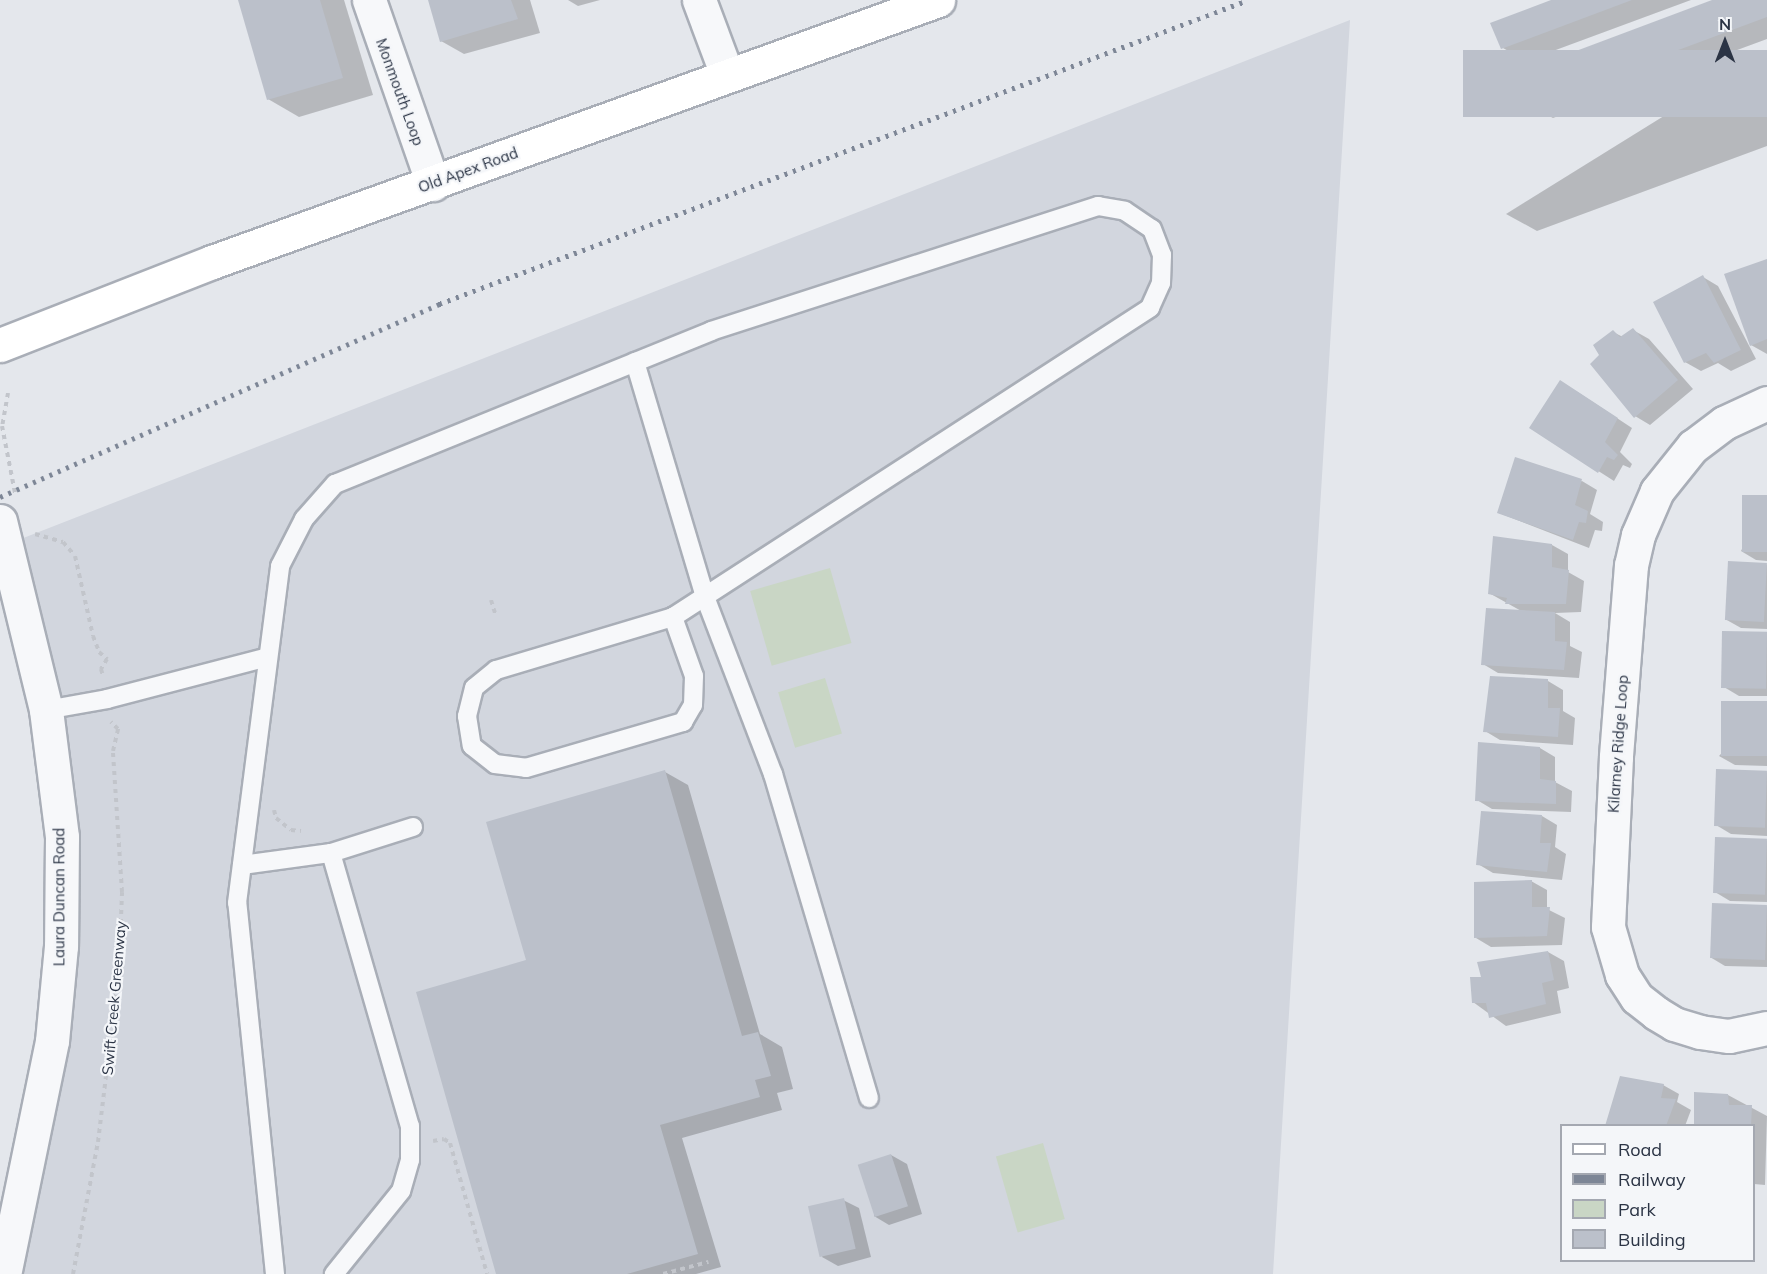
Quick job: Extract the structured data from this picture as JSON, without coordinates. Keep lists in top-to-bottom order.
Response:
{
  "streets": {
    "main road": ["Old Apex Road"],
    "street": ["Monmouth Loop", "Kilarney Ridge Loop", "Laura Duncan Road"],
    "path": ["Swift Creek Greenway"]
  },
  "crossings": [
    ["Monmouth Loop", "Old Apex Road"]
  ],
  "legend": [
    "Road",
    "Railway",
    "Park",
    "Building"
  ],
  "north": "top"
}
